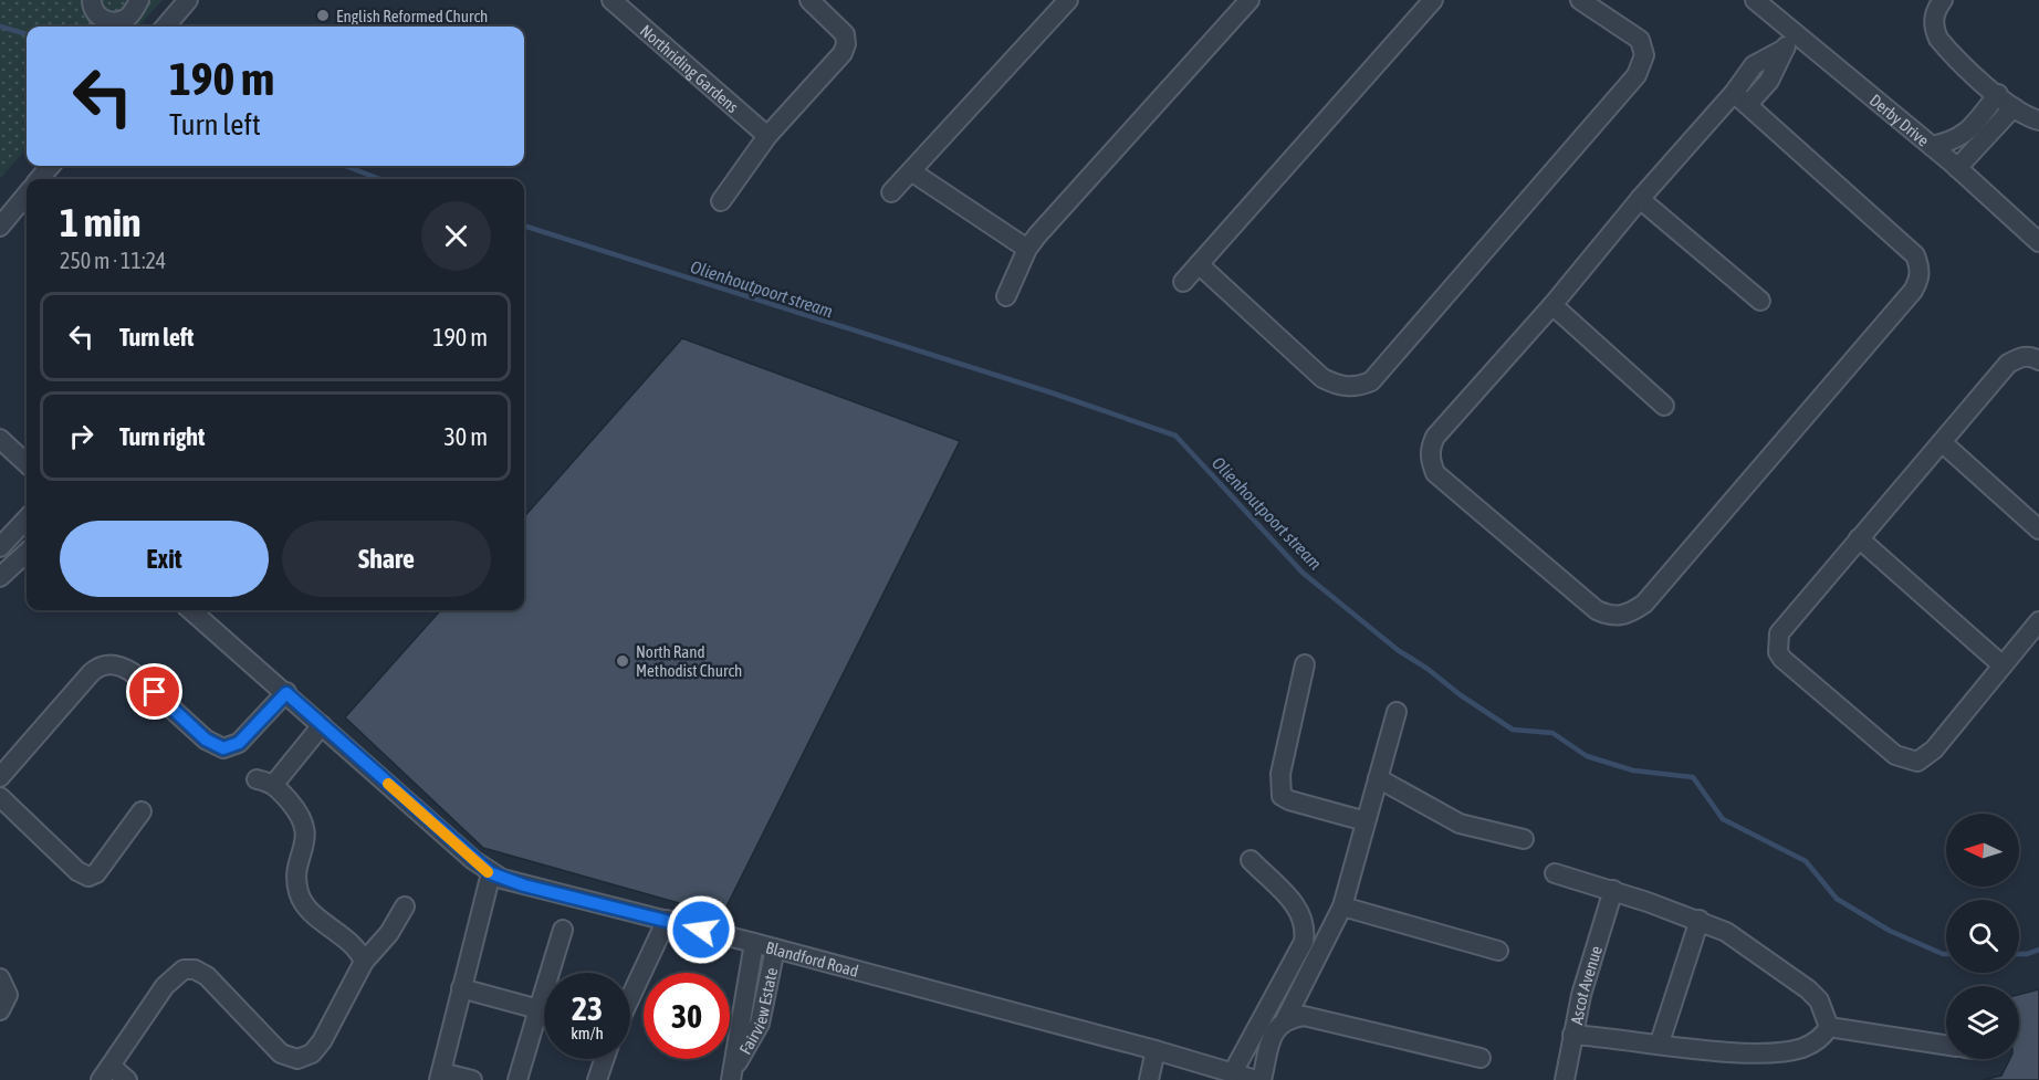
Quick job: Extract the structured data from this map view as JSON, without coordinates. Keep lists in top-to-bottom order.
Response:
{
  "streets": {
    "street": [
      "Northriding Gardens",
      "Derby Drive",
      "Blandford Road",
      "Ascot Avenue",
      "Fairview Estate"
    ]
  },
  "crossings": [
    ["Blandford Road", "Fairview Estate"]
  ],
  "water": ["Olienhoutpoort stream"],
  "places": ["English Reformed Church", "North Rand Methodist Church"],
  "north": "left",
  "page": {
    "turn": ["190 m", "Turn left"],
    "heading": ["1 min", "250 m · 11:24"],
    "list": [
      {
        "name": "Turn left",
        "value": "190 m"
      },
      {
        "name": "Turn right",
        "value": "30 m"
      }
    ],
    "buttons": ["Exit", "Share"],
    "speed": "23 km/h",
    "limit": "30"
  }
}
